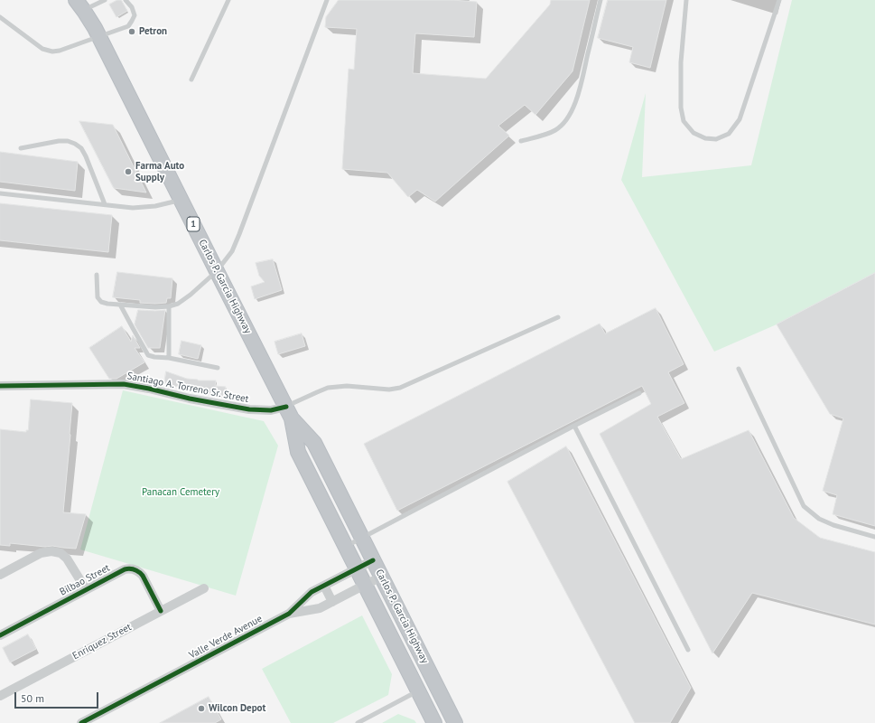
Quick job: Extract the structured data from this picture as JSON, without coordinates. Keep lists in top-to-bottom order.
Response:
{
  "streets": {
    "highway": ["1", "Carlos P. Garcia Highway"],
    "street": [
      "Santiago A. Torreno Sr. Street",
      "Bilbao Street",
      "Valle Verde Avenue",
      "Enriquez Street"
    ]
  },
  "crossings": [
    ["Carlos P. Garcia Highway", "Santiago A. Torreno Sr. Street"],
    ["Carlos P. Garcia Highway", "Valle Verde Avenue"],
    ["Bilbao Street", "Enriquez Street"]
  ],
  "parks": ["Panacan Cemetery"],
  "places": ["Petron", "Farma Auto Supply", "Wilcon Depot"],
  "scale_bar": "50 m"
}
